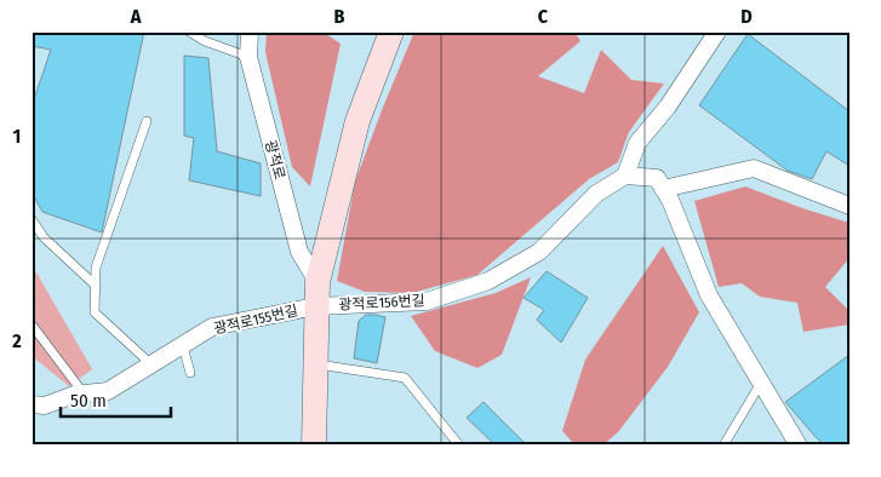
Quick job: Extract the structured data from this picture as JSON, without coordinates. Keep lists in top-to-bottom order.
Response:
{
  "streets": {
    "street": ["광적로", "광적로156번길", "광적로155번길"]
  },
  "crossings": [
    ["광적로", "광적로156번길"],
    ["광적로", "광적로155번길"],
    ["광적로156번길", "광적로155번길"]
  ],
  "scale_bar": "50 m",
  "grid": {
    "columns": [
      "A",
      "B",
      "C",
      "D"
    ],
    "rows": ["1", "2"]
  }
}
